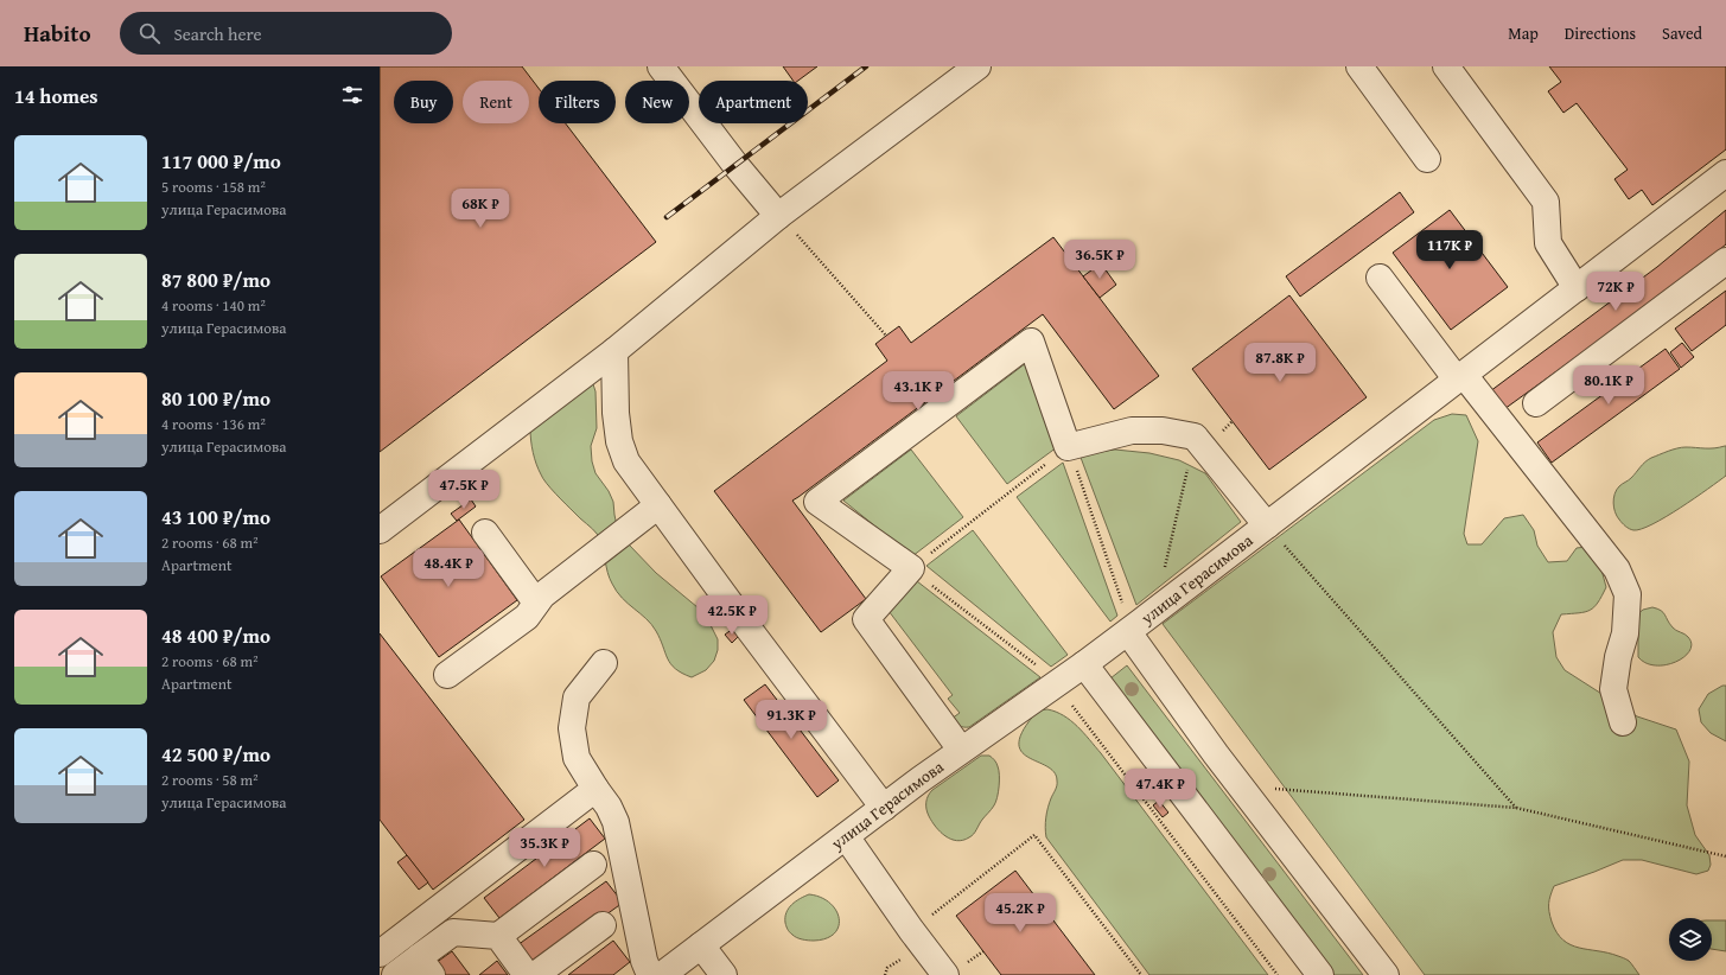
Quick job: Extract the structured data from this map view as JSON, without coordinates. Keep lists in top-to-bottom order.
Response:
{
  "streets": {
    "street": ["улица Герасимова"]
  },
  "page": {
    "header": "Habito",
    "search": "Search here",
    "nav": ["Map", "Directions", "Saved"],
    "heading": "14 homes",
    "chip": [
      "Buy",
      "Rent",
      "Filters",
      "New",
      "Apartment"
    ],
    "list": [
      {
        "name": "117 000 ₽/mo",
        "note": "5 rooms · 158 m² · улица Герасимова"
      },
      {
        "name": "87 800 ₽/mo",
        "note": "4 rooms · 140 m² · улица Герасимова"
      },
      {
        "name": "80 100 ₽/mo",
        "note": "4 rooms · 136 m² · улица Герасимова"
      },
      {
        "name": "43 100 ₽/mo",
        "note": "2 rooms · 68 m² · Apartment"
      },
      {
        "name": "48 400 ₽/mo",
        "note": "2 rooms · 68 m² · Apartment"
      },
      {
        "name": "42 500 ₽/mo",
        "note": "2 rooms · 58 m² · улица Герасимова"
      }
    ],
    "price": [
      "68K ₽",
      "117K ₽",
      "36.5K ₽",
      "72K ₽",
      "87.8K ₽",
      "80.1K ₽",
      "43.1K ₽",
      "47.5K ₽",
      "48.4K ₽",
      "42.5K ₽",
      "91.3K ₽",
      "47.4K ₽",
      "35.3K ₽",
      "45.2K ₽"
    ]
  }
}
